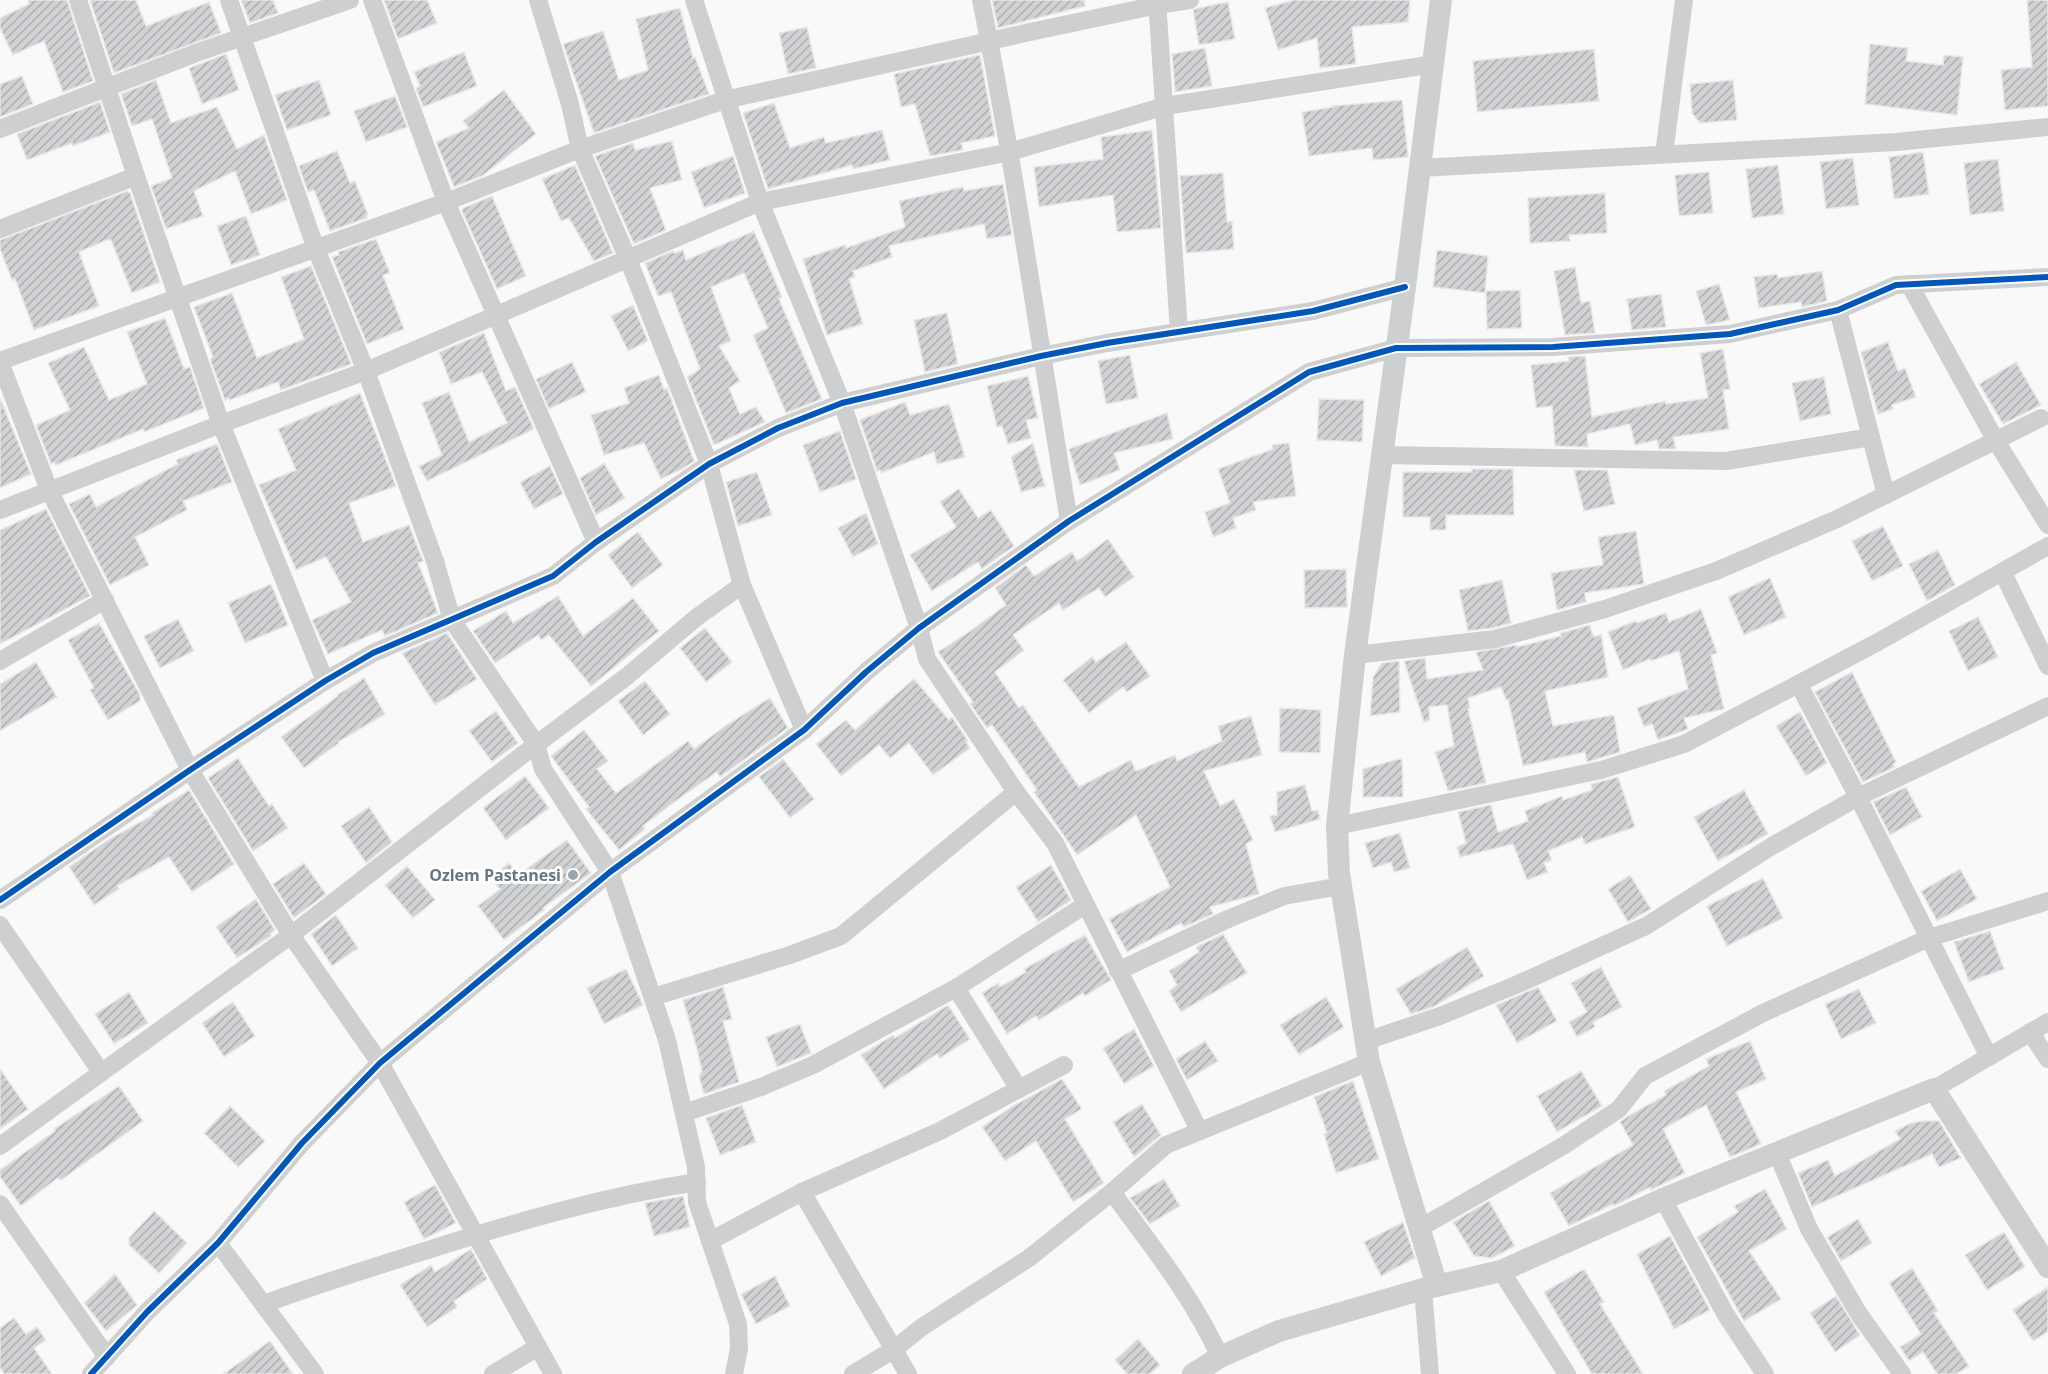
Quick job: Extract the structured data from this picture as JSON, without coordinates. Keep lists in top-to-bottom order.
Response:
{
  "places": ["Ozlem Pastanesi"]
}
